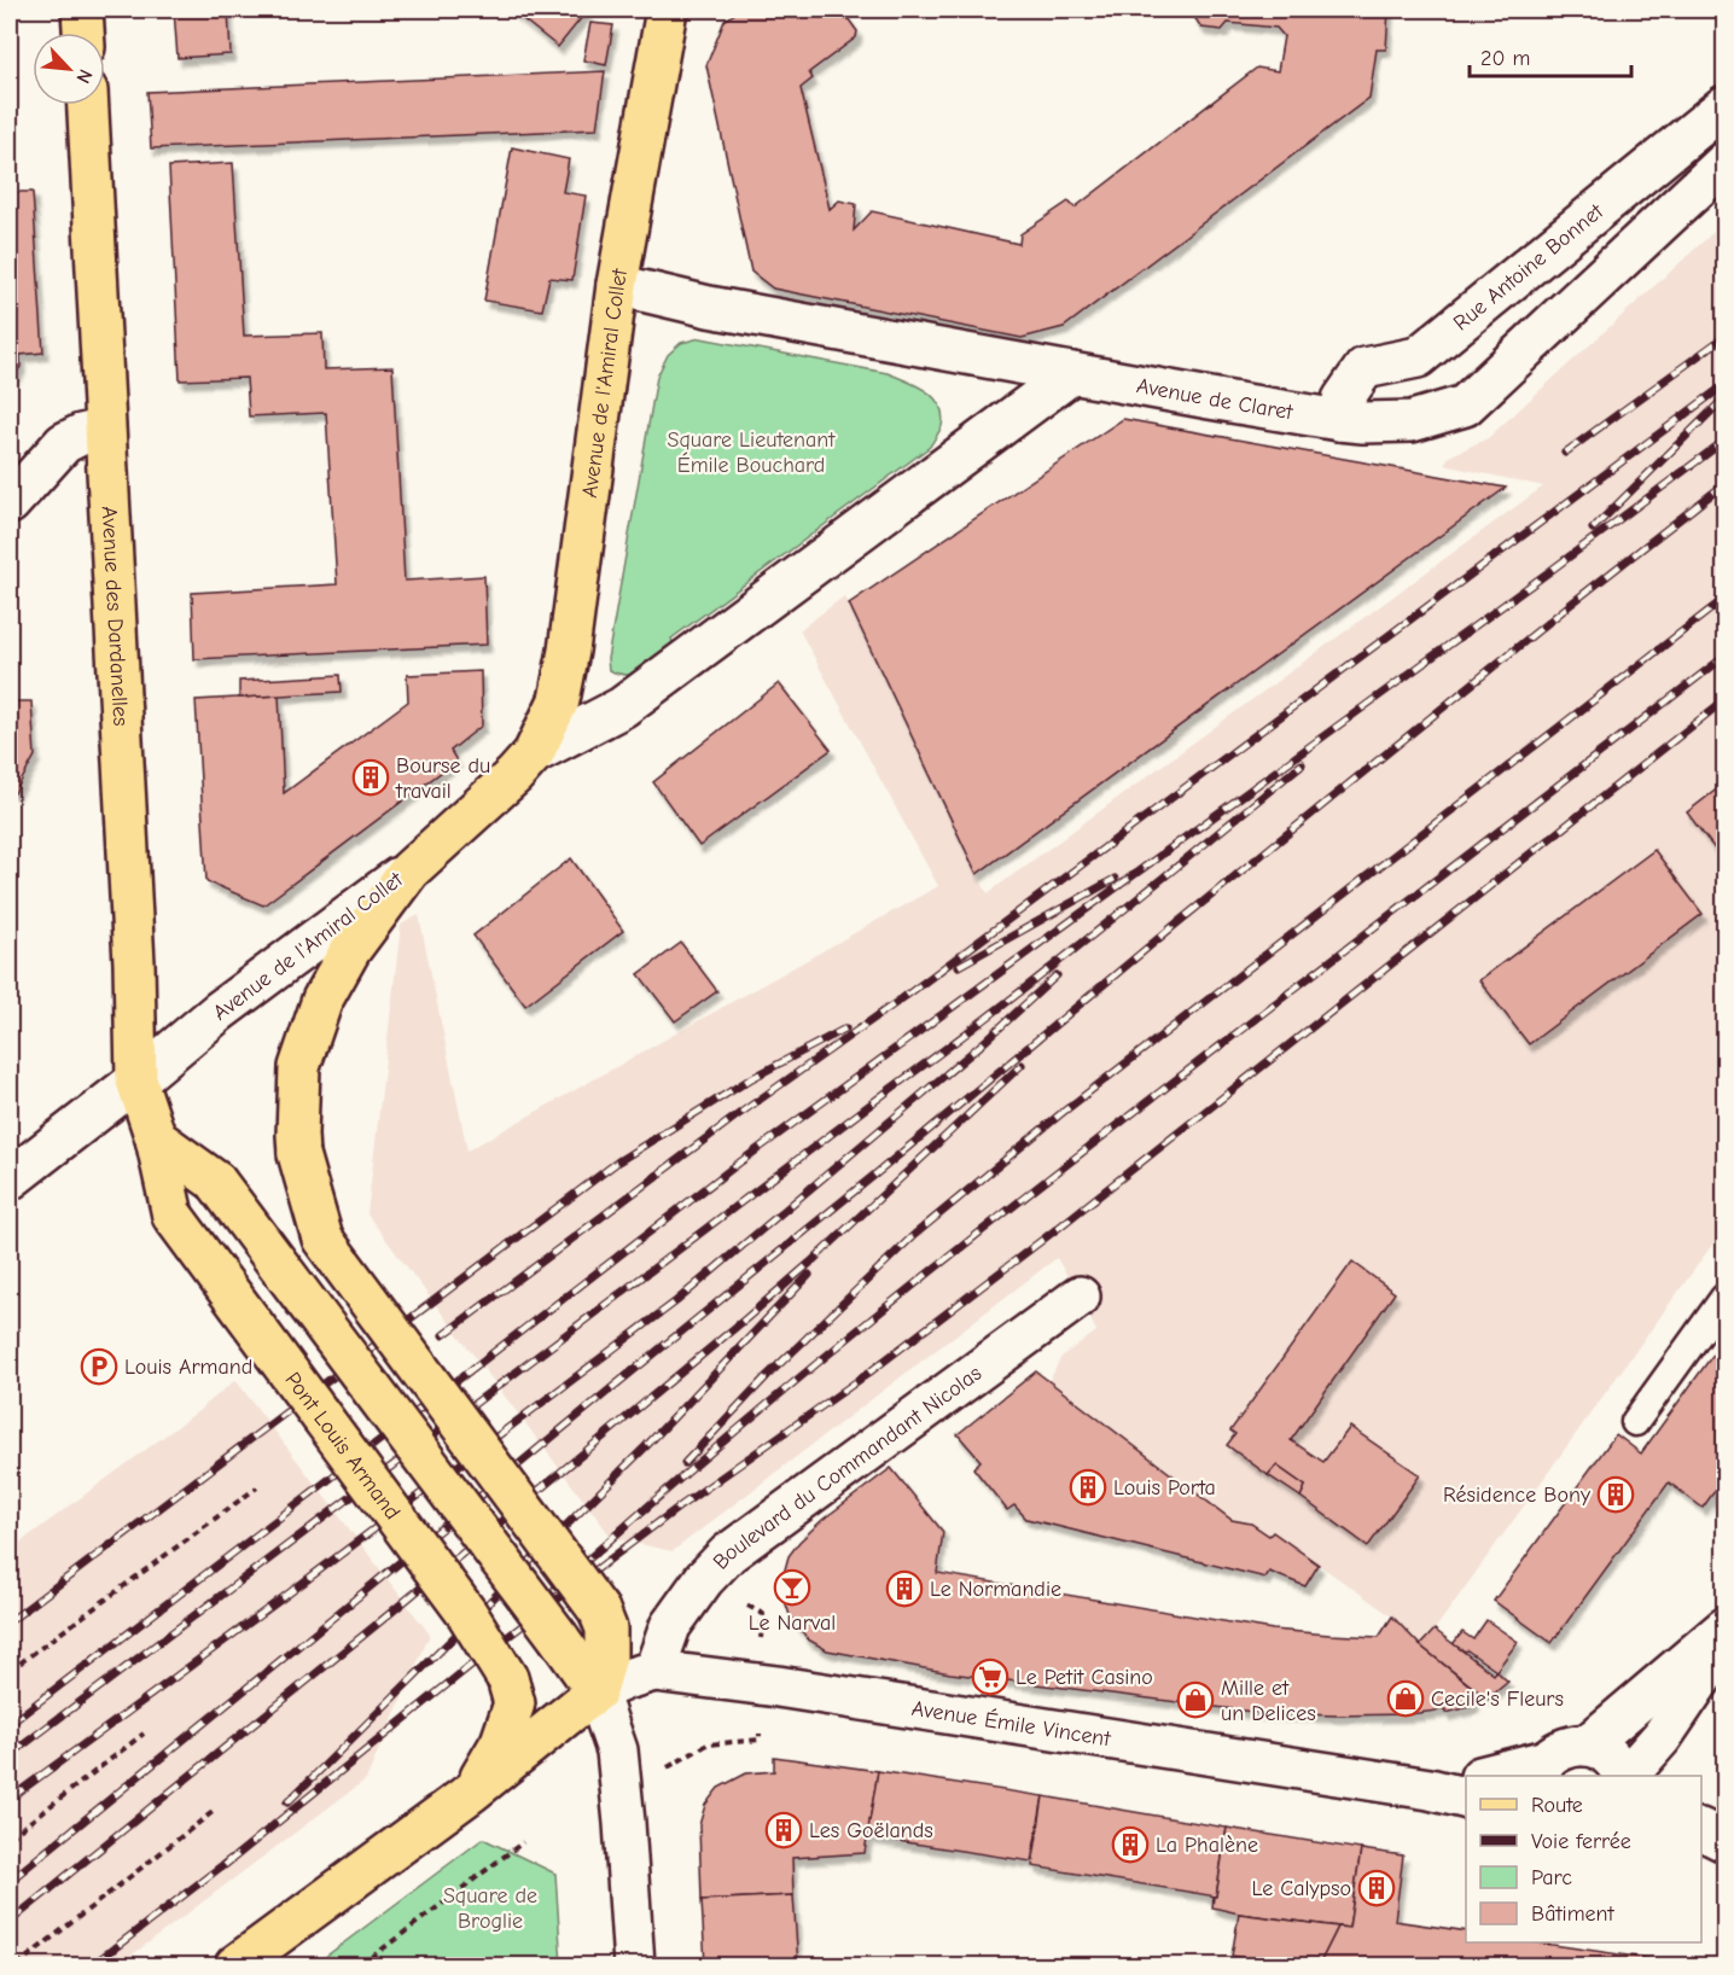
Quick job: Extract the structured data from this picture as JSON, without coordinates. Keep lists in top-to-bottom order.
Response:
{
  "streets": {
    "main road": ["Avenue de l'Amiral Collet", "Avenue des Dardanelles", "Pont Louis Armand"],
    "street": [
      "Rue Antoine Bonnet",
      "Avenue de Claret",
      "Boulevard du Commandant Nicolas",
      "Avenue Émile Vincent"
    ]
  },
  "crossings": [
    ["Rue Antoine Bonnet", "Avenue de Claret"],
    ["Avenue de l'Amiral Collet", "Avenue de Claret"],
    ["Avenue de l'Amiral Collet", "Avenue des Dardanelles"],
    ["Avenue de l'Amiral Collet", "Avenue Émile Vincent"],
    ["Avenue des Dardanelles", "Pont Louis Armand"],
    ["Boulevard du Commandant Nicolas", "Avenue Émile Vincent"]
  ],
  "parks": ["Square Lieutenant Émile Bouchard", "Square de Broglie"],
  "places": {
    "building": [
      "Bourse du travail",
      "Louis Porta",
      "Résidence Bony",
      "Le Normandie",
      "Les Goëlands",
      "La Phalène",
      "Le Calypso"
    ],
    "parking": ["Louis Armand"],
    "bar": ["Le Narval"],
    "supermarket": ["Le Petit Casino"],
    "shop": ["Cecile's Fleurs", "Mille et un Delices"]
  },
  "legend": [
    "Route",
    "Voie ferrée",
    "Parc",
    "Bâtiment"
  ],
  "scale_bar": "20 m",
  "north": "bottom right"
}
